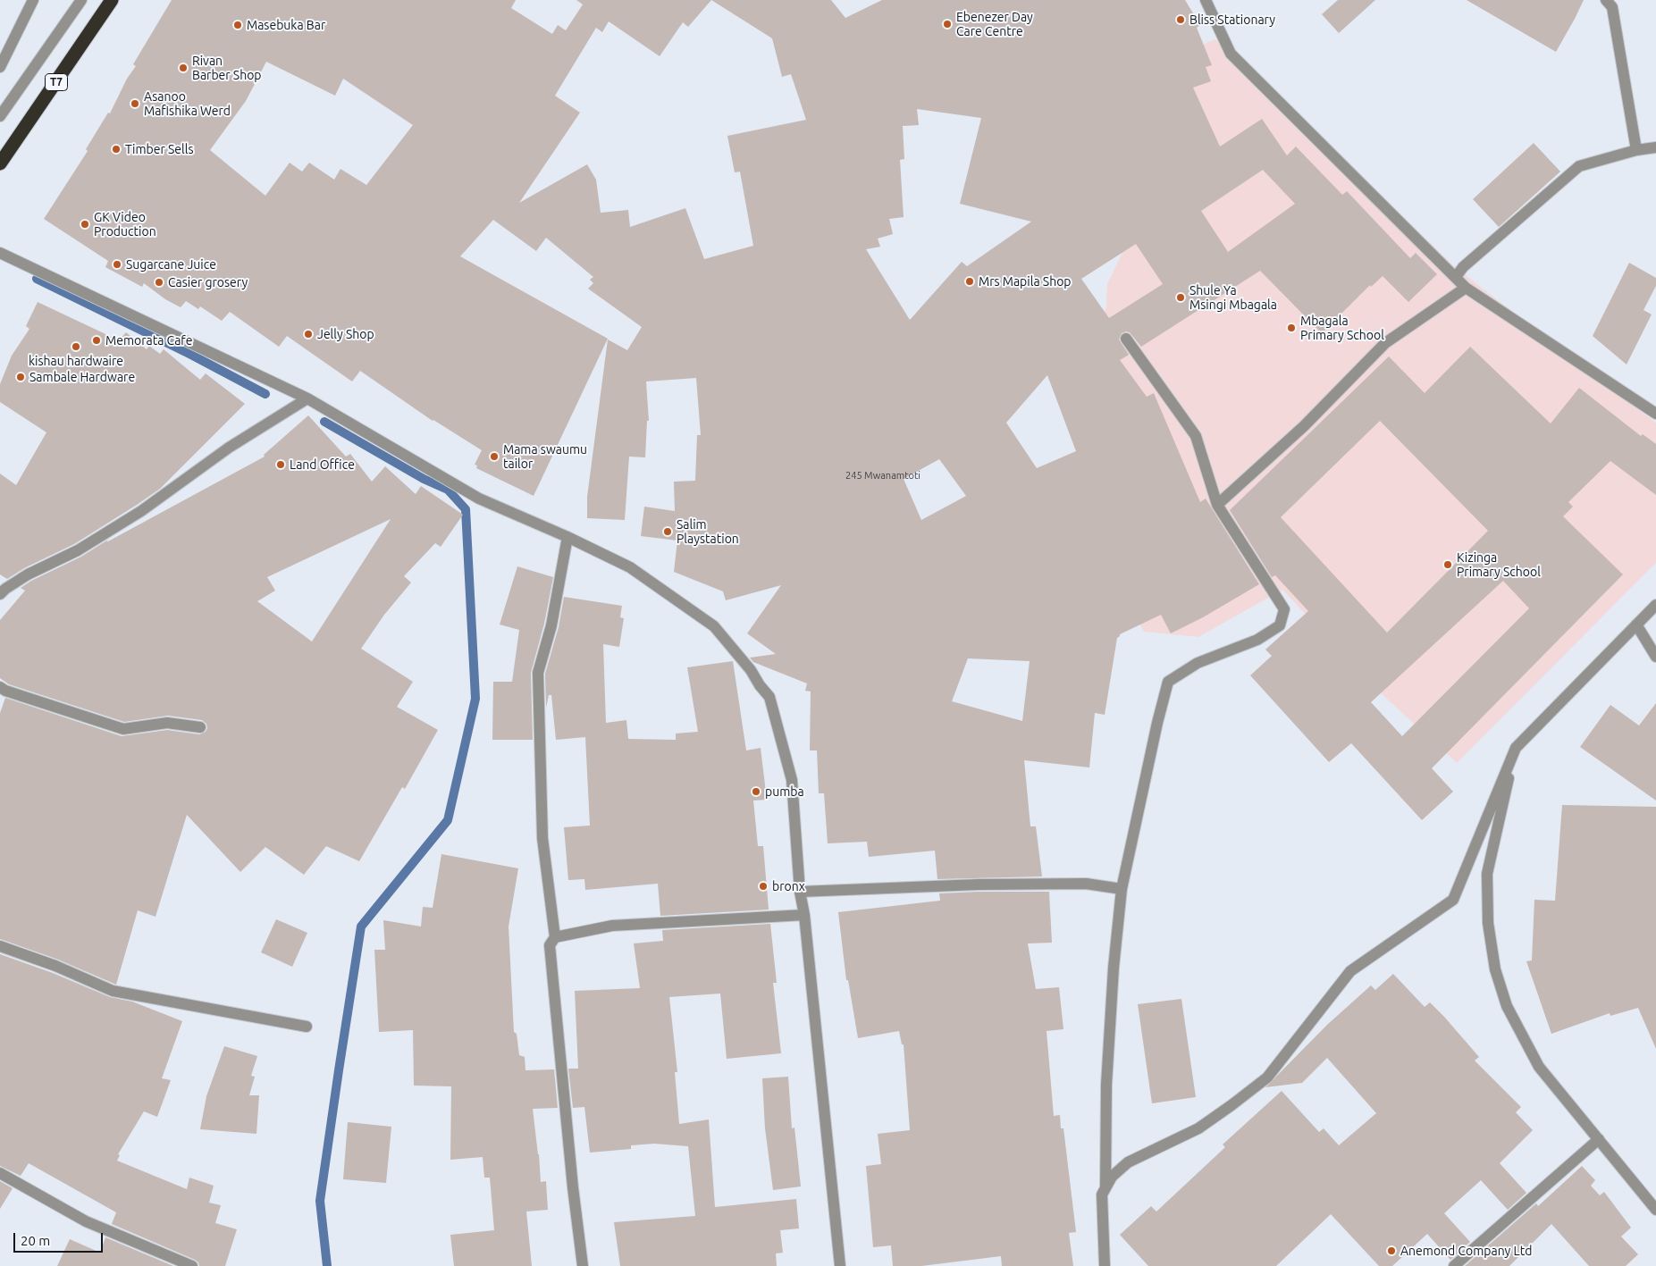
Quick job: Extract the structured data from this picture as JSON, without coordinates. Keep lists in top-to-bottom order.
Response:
{
  "streets": {
    "highway": ["T7"]
  },
  "places": [
    "Bliss Stationary",
    "Ebenezer Day Care Centre",
    "Masebuka Bar",
    "Rivan Barber Shop",
    "Asanoo Mafishika Werd",
    "Timber Sells",
    "GK Video Production",
    "Sugarcane Juice",
    "Mrs Mapila Shop",
    "Casier grosery",
    "Shule Ya Msingi Mbagala",
    "Mbagala Primary School",
    "Jelly Shop",
    "Memorata Cafe",
    "kishau hardwaire",
    "Sambale Hardware",
    "Mama swaumu tailor",
    "Land Office",
    "Salim Playstation",
    "Kizinga Primary School",
    "pumba",
    "bronx",
    "Anemond Company Ltd"
  ],
  "house_numbers": ["245 Mwanamtoti"],
  "scale_bar": "20 m"
}
